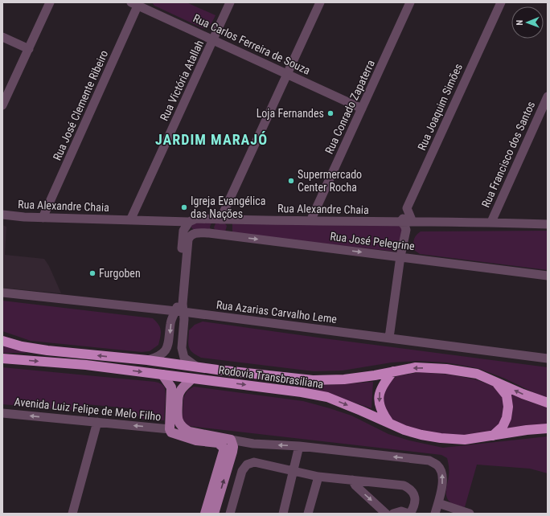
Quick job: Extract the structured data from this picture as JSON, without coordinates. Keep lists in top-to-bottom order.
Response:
{
  "streets": {
    "highway": ["Rodovia Transbrasiliana"],
    "street": [
      "Rua Carlos Ferreira de Souza",
      "Rua Victória Atallah",
      "Rua José Clemente Ribeiro",
      "Rua Conrado Zapaterra",
      "Rua Joaquim Simões",
      "Rua Francisco dos Santos",
      "Rua Alexandre Chaia",
      "Rua José Pelegrine",
      "Rua Azarias Carvalho Leme",
      "Avenida Luiz Felipe de Melo Filho"
    ]
  },
  "crossings": [
    ["Rua Carlos Ferreira de Souza", "Rua Victória Atallah"],
    ["Rua Carlos Ferreira de Souza", "Rua José Clemente Ribeiro"],
    ["Rua Carlos Ferreira de Souza", "Rua Conrado Zapaterra"],
    ["Rua Victória Atallah", "Rua Alexandre Chaia"],
    ["Rua José Clemente Ribeiro", "Rua Alexandre Chaia"],
    ["Rua Conrado Zapaterra", "Rua Alexandre Chaia"],
    ["Rua Joaquim Simões", "Rua Alexandre Chaia"],
    ["Rua Francisco dos Santos", "Rua Alexandre Chaia"],
    ["Rua Alexandre Chaia", "Rua José Pelegrine"],
    ["Rua José Pelegrine", "Rua Azarias Carvalho Leme"]
  ],
  "one_way": ["Rua José Pelegrine", "Avenida Luiz Felipe de Melo Filho"],
  "districts": ["JARDIM MARAJÓ"],
  "places": [
    "Loja Fernandes",
    "Supermercado Center Rocha",
    "Igreja Evangélica das Nações",
    "Furgoben"
  ],
  "north": "left"
}
